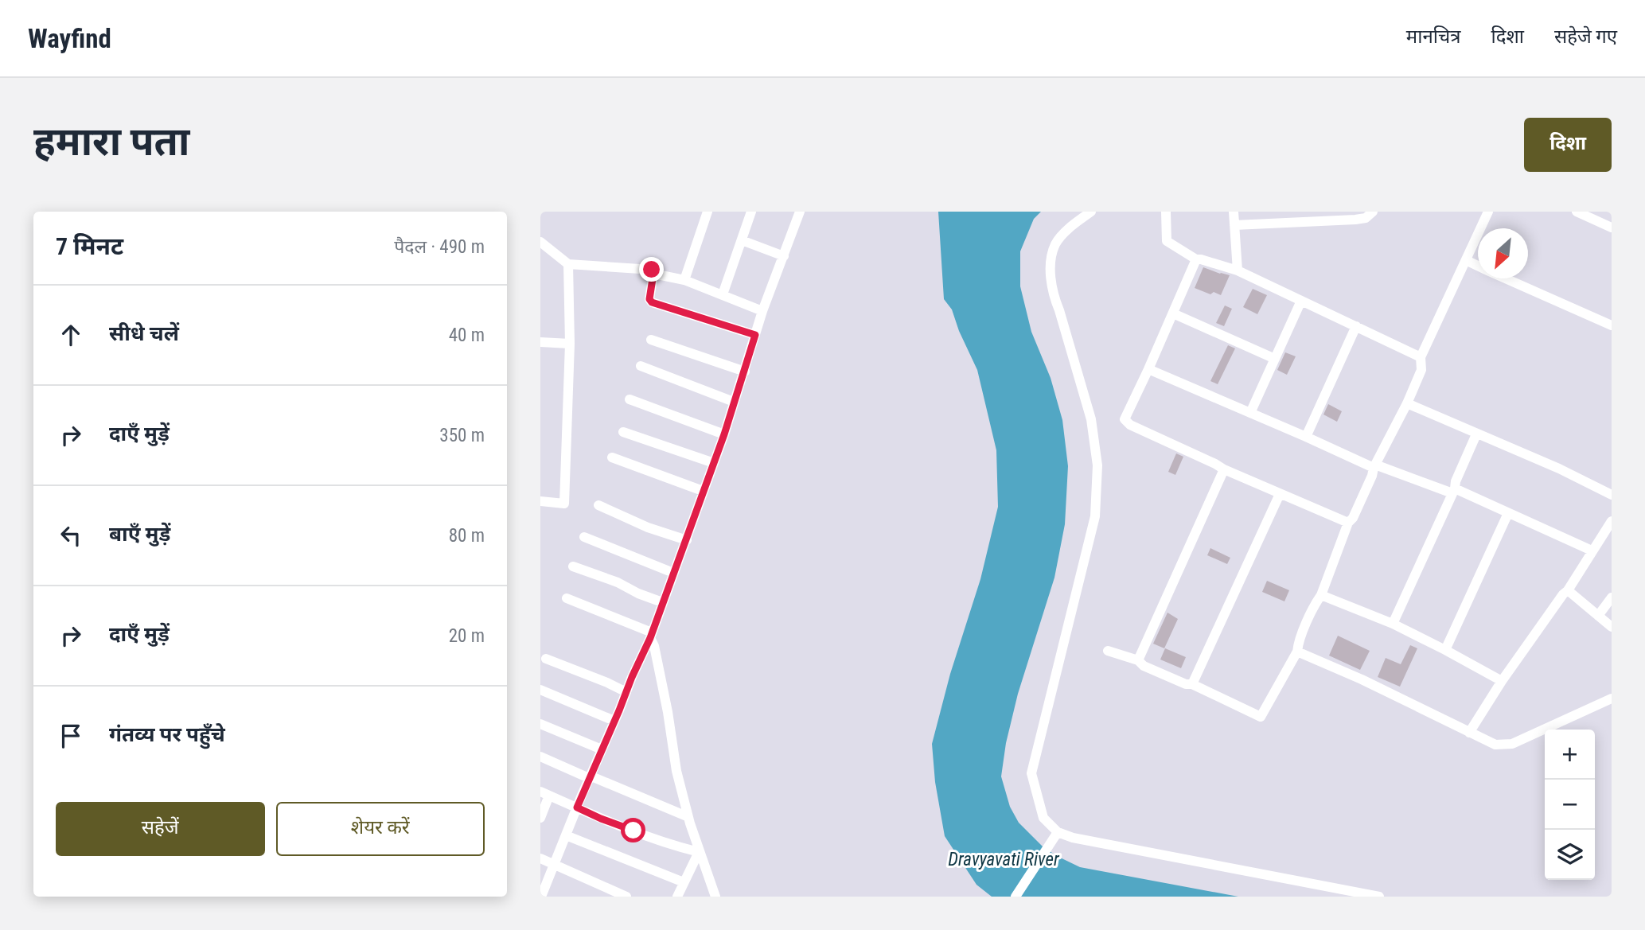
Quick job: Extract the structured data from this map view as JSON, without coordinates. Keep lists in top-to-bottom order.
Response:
{
  "water": ["Dravyavati River"],
  "north": "bottom left",
  "page": {
    "header": "Wayfind",
    "nav": ["मानचित्र", "दिशा", "सहेजे गए"],
    "buttons": [
      "दिशा",
      ["सहेजें", "शेयर करें"]
    ],
    "title": "हमारा पता",
    "heading": ["7 मिनट", "पैदल · 490 m"],
    "list": [
      ["सीधे चलें", "40 m"],
      ["दाएँ मुड़ें", "350 m"],
      ["बाएँ मुड़ें", "80 m"],
      ["दाएँ मुड़ें", "20 m"],
      "गंतव्य पर पहुँचे"
    ],
    "map_buttons": ["+", "−"]
  }
}
